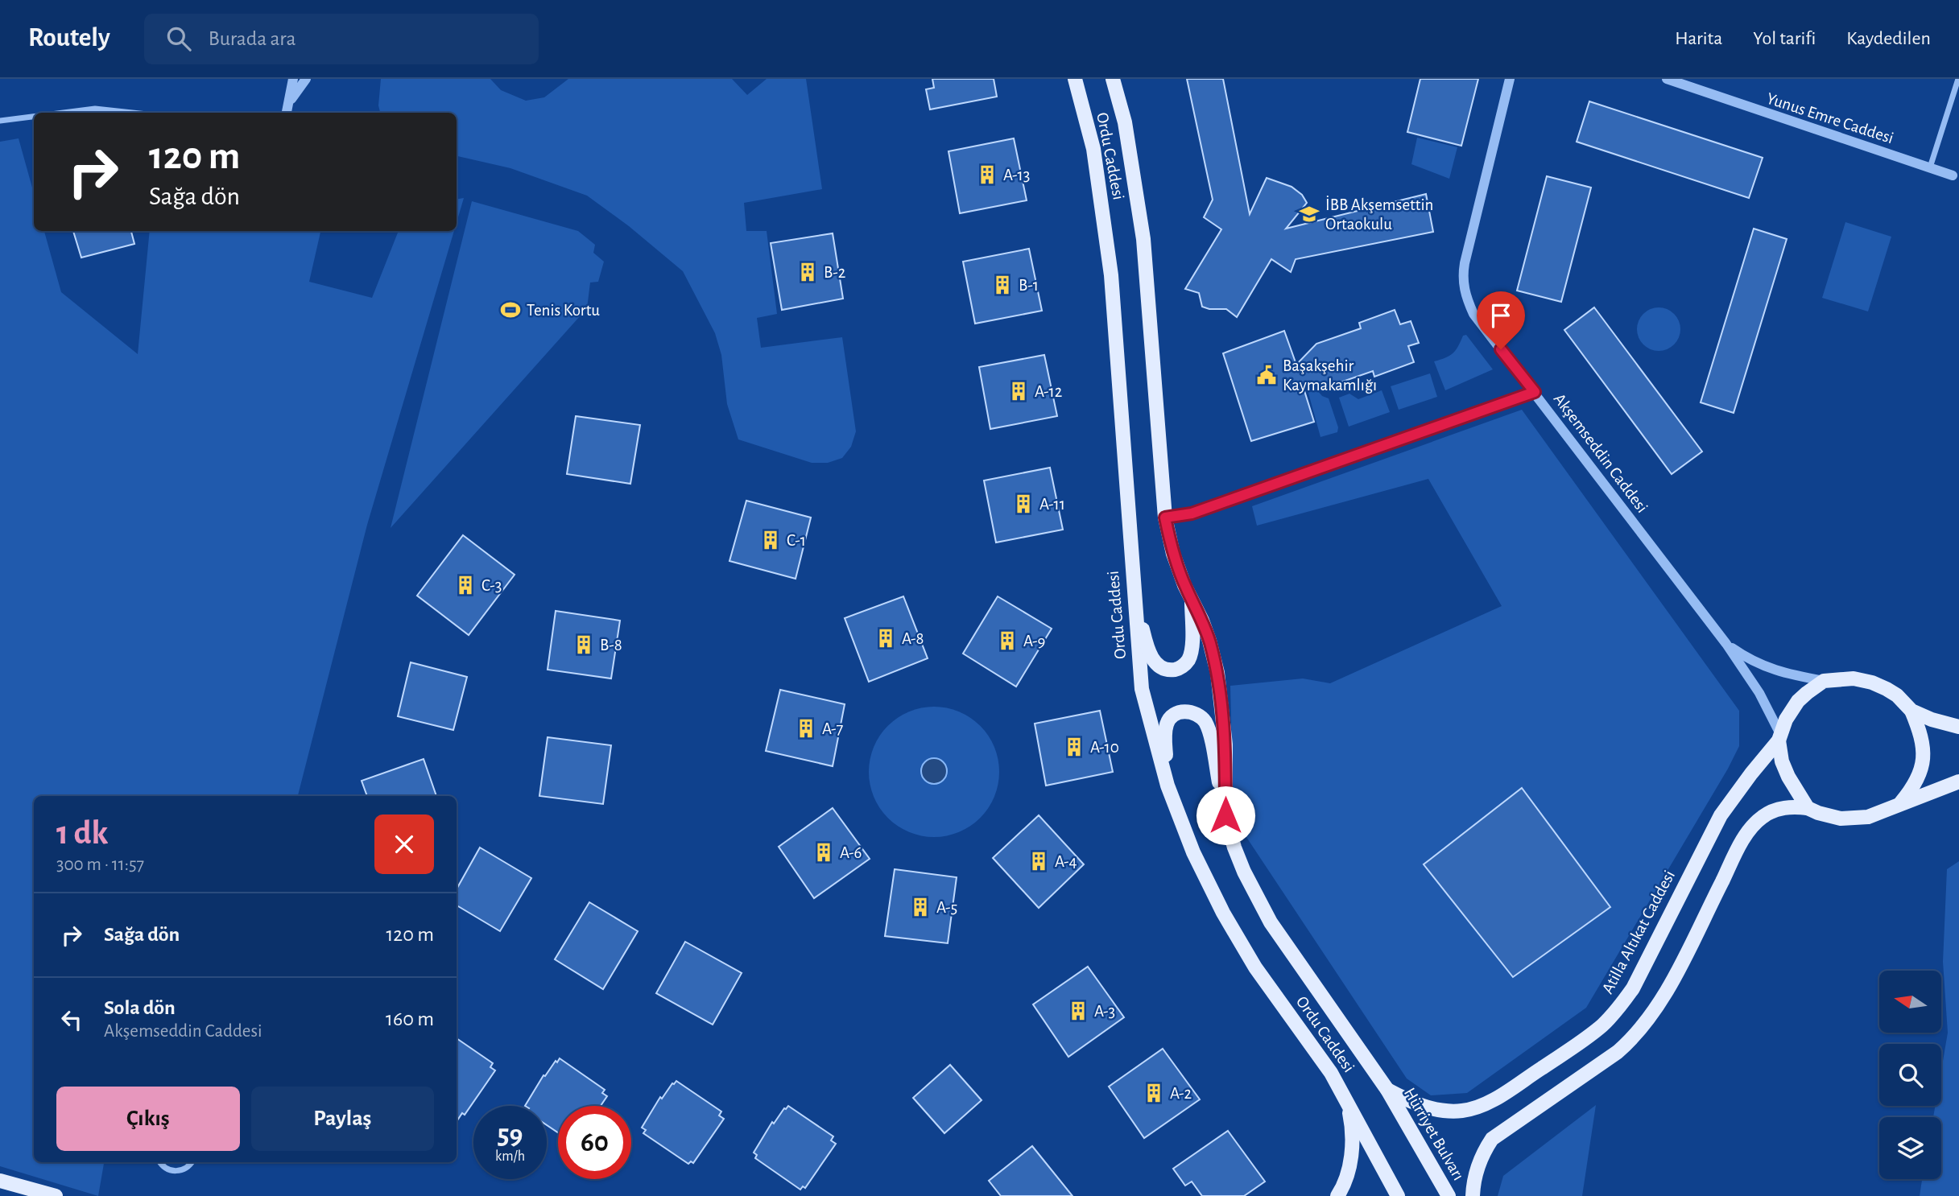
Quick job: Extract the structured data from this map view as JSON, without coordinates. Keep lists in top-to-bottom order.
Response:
{
  "streets": {
    "main road": ["Ordu Caddesi", "Atilla Altıkat Caddesi", "Hürriyet Bulvarı"],
    "street": ["Yunus Emre Caddesi", "Akşemseddin Caddesi"]
  },
  "crossings": [
    ["Ordu Caddesi", "Atilla Altıkat Caddesi"],
    ["Ordu Caddesi", "Hürriyet Bulvarı"],
    ["Akşemseddin Caddesi", "Atilla Altıkat Caddesi"],
    ["Atilla Altıkat Caddesi", "Hürriyet Bulvarı"]
  ],
  "places": {
    "building": [
      "A-13",
      "B-2",
      "B-1",
      "A-12",
      "A-11",
      "C-1",
      "C-3",
      "A-8",
      "A-9",
      "B-8",
      "A-7",
      "A-10",
      "A-6",
      "A-4",
      "A-5",
      "A-3",
      "A-2"
    ],
    "school or university": ["İBB Akşemsettin Ortaokulu"],
    "sports": ["Tenis Kortu"],
    "public building": ["Başakşehir Kaymakamlığı"]
  },
  "north": "left",
  "page": {
    "header": "Routely",
    "search": "Burada ara",
    "nav": ["Harita", "Yol tarifi", "Kaydedilen"],
    "turn": ["120 m", "Sağa dön"],
    "heading": ["1 dk", "300 m · 11:57"],
    "list": [
      {
        "name": "Sağa dön",
        "value": "120 m"
      },
      {
        "name": "Sola dön",
        "note": "Akşemseddin Caddesi",
        "value": "160 m"
      }
    ],
    "buttons": ["Çıkış", "Paylaş"],
    "speed": "59 km/h",
    "limit": "60"
  }
}
